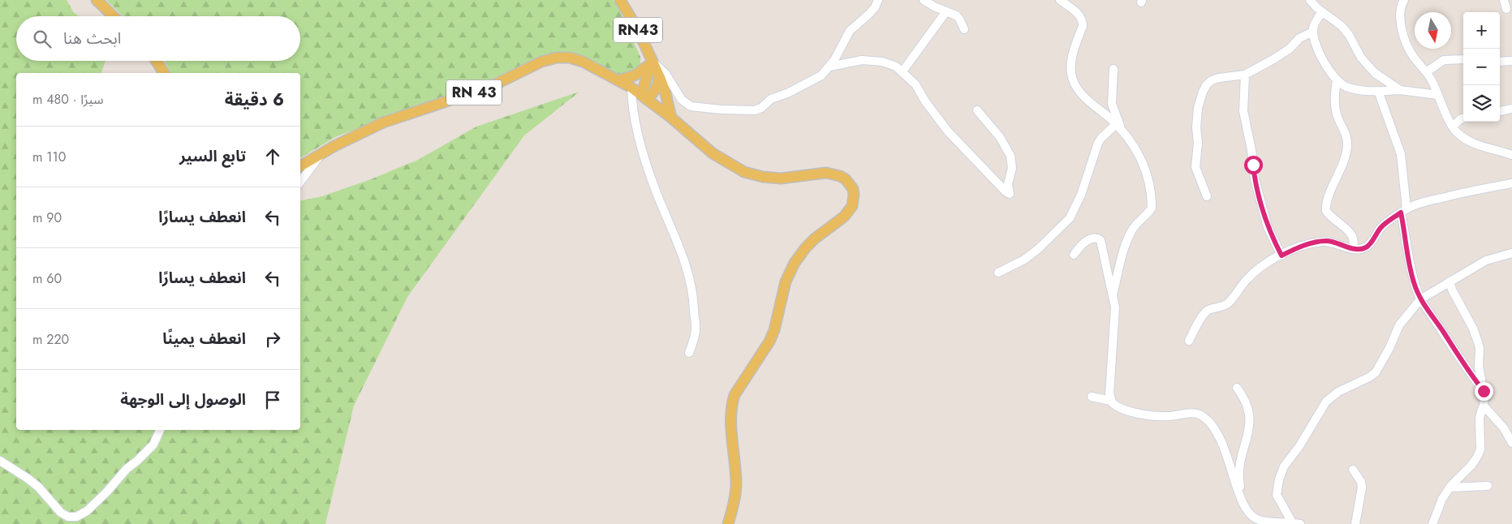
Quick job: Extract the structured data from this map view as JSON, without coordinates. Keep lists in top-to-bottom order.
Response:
{
  "streets": {
    "main road": ["RN43", "RN 43"]
  },
  "north": "bottom",
  "page": {
    "map_buttons": ["+", "−"],
    "search": "ابحث هنا",
    "heading": ["6 دقيقة", "سيرًا · 480 m"],
    "list": [
      ["تابع السير", "110 m"],
      ["انعطف يسارًا", "90 m"],
      ["انعطف يسارًا", "60 m"],
      ["انعطف يمينًا", "220 m"],
      "الوصول إلى الوجهة"
    ]
  }
}
